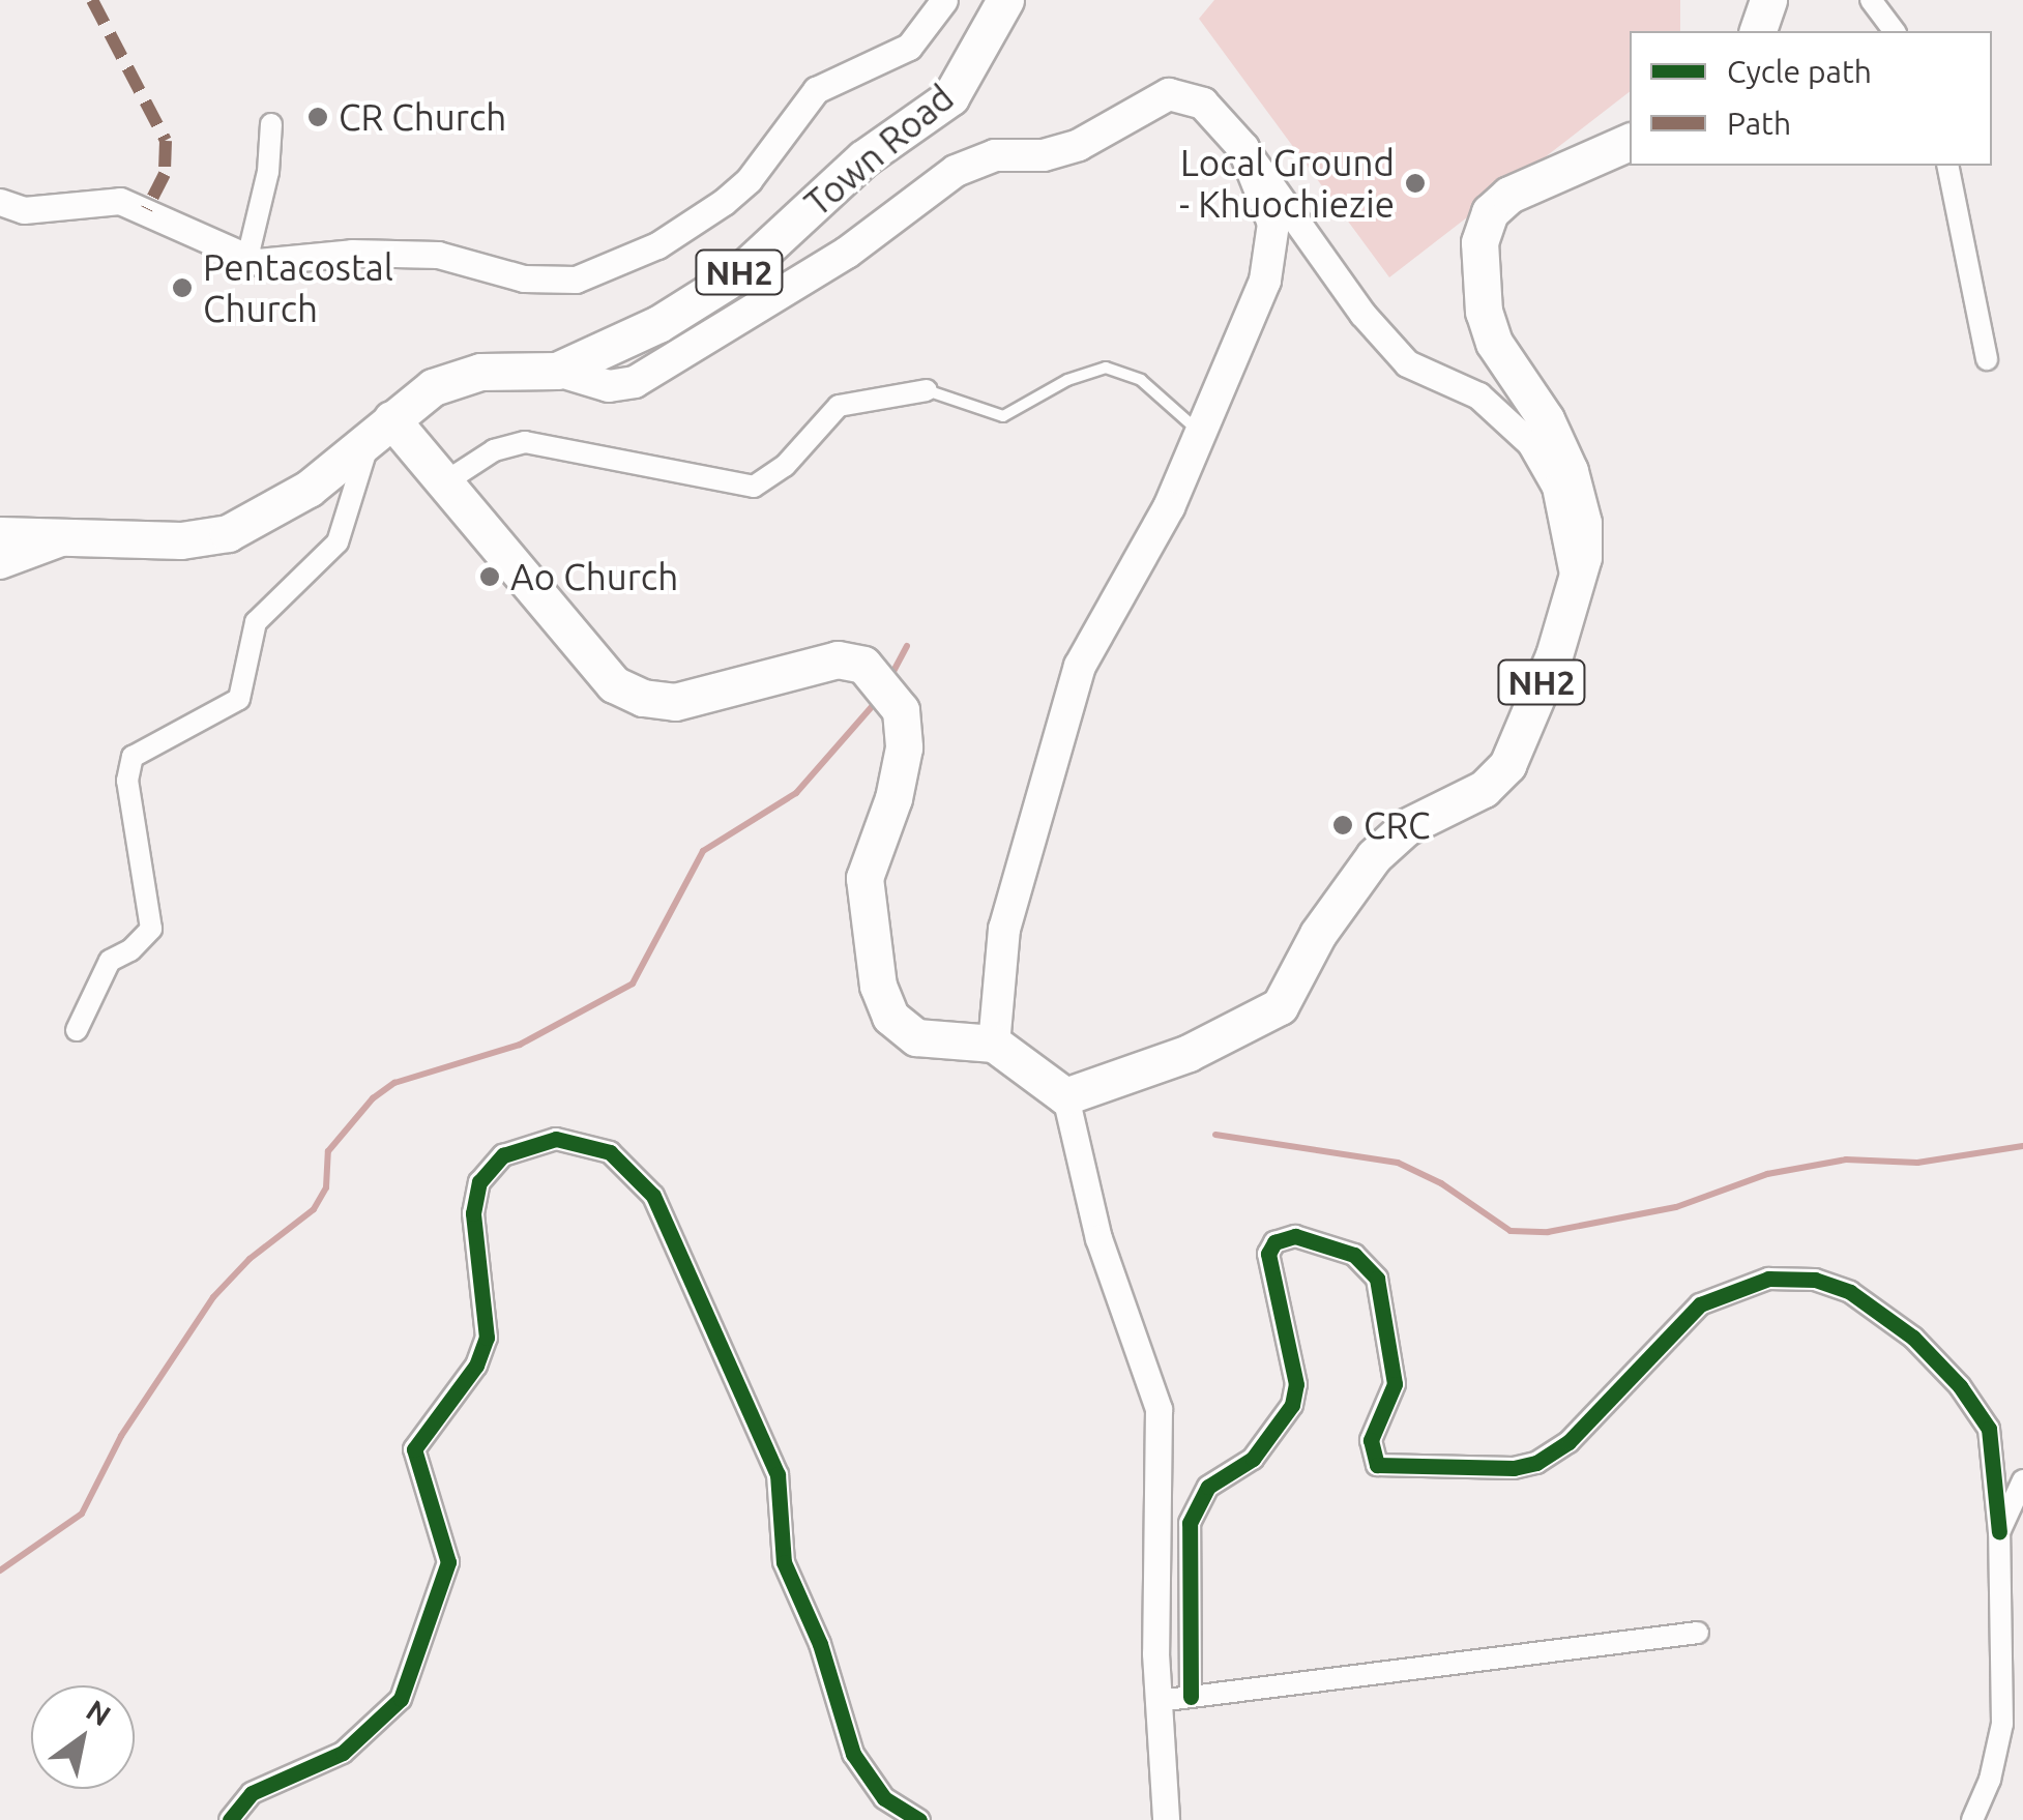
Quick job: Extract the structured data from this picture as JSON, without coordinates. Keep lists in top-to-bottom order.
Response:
{
  "streets": {
    "highway": ["Town Road", "NH2"]
  },
  "crossings": [
    ["Town Road", "NH2"]
  ],
  "places": [
    "CR Church",
    "Local Ground - Khuochiezie",
    "Pentacostal Church",
    "Ao Church",
    "CRC"
  ],
  "legend": ["Cycle path", "Path"],
  "north": "top right"
}
